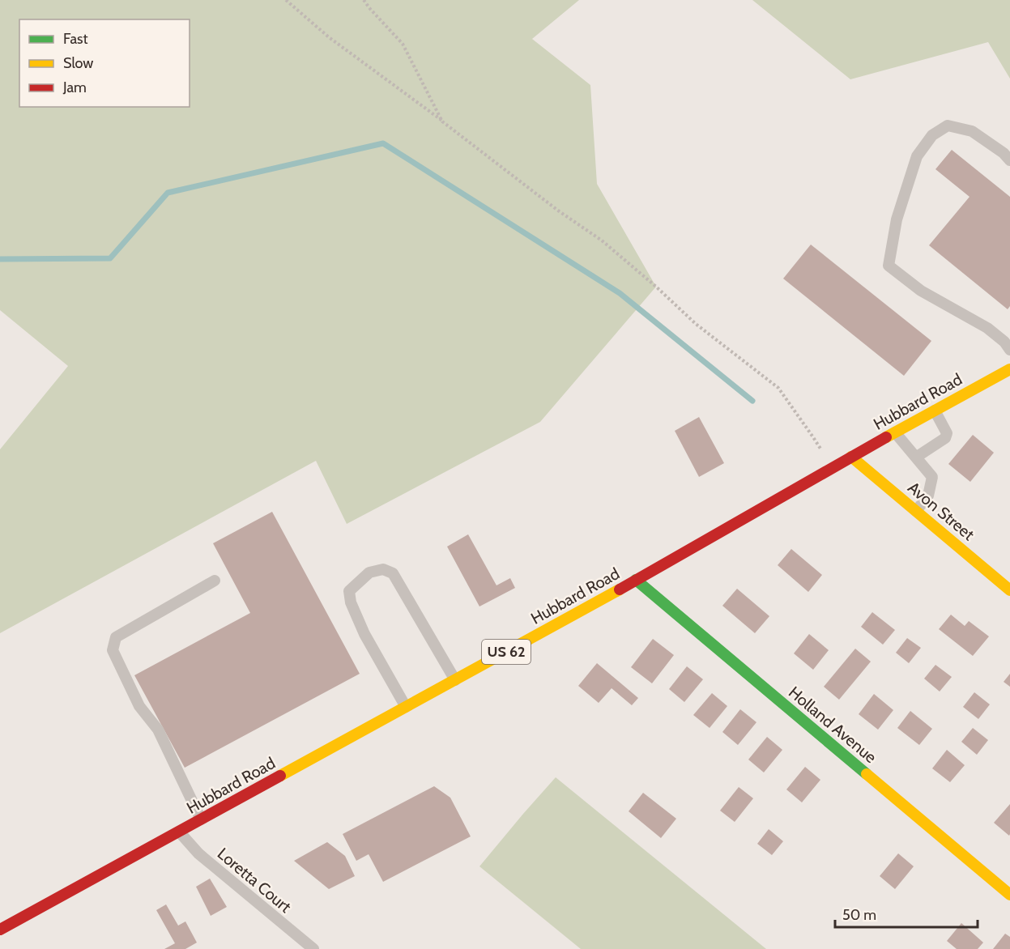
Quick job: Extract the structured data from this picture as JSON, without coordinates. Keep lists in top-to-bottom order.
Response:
{
  "streets": {
    "main road": [
      "Hubbard Road",
      "Avon Street",
      "US 62",
      "Holland Avenue"
    ],
    "lane": ["Loretta Court"]
  },
  "crossings": [
    ["Hubbard Road", "Avon Street"],
    ["Hubbard Road", "Holland Avenue"],
    ["Hubbard Road", "Loretta Court"]
  ],
  "legend": ["Fast", "Slow", "Jam"],
  "scale_bar": "50 m"
}
